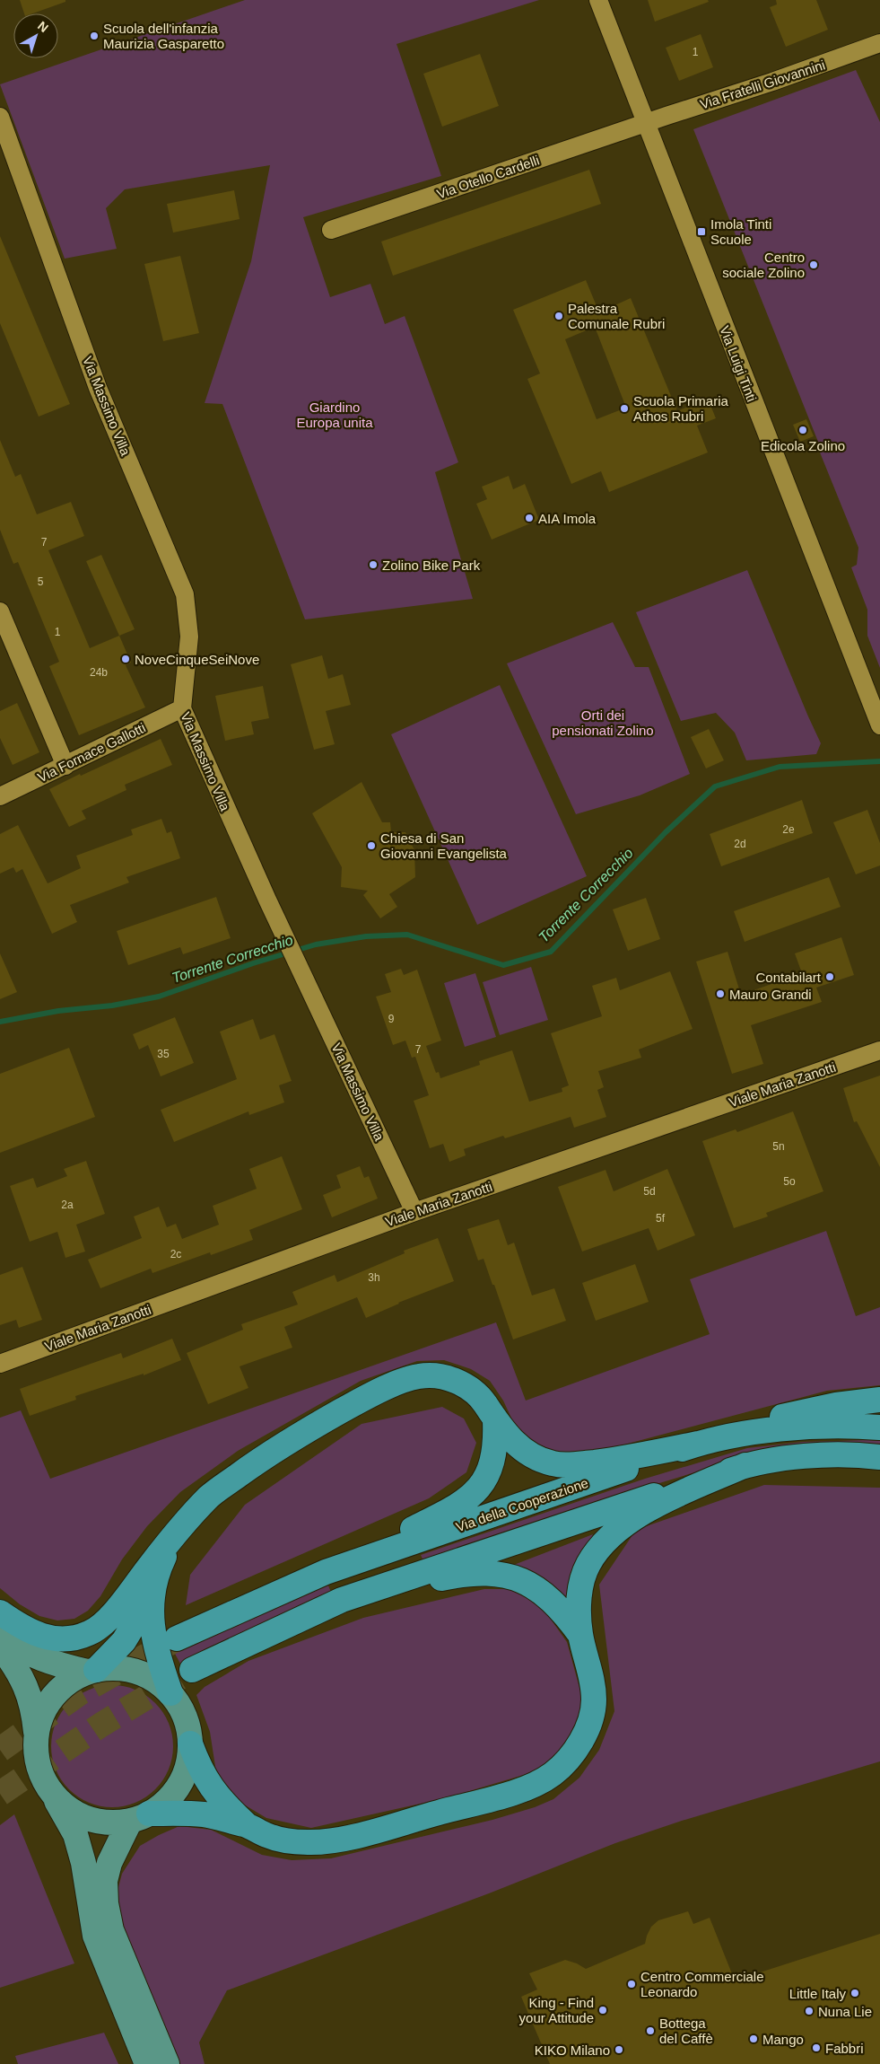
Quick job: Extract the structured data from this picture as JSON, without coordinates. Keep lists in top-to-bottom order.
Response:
{
  "streets": {
    "highway": ["Via della Cooperazione"],
    "street": [
      "Via Fratelli Giovannini",
      "Via Otello Cardelli",
      "Via Luigi Tinti",
      "Via Massimo Villa",
      "Via Fornace Gallotti",
      "Viale Maria Zanotti"
    ]
  },
  "crossings": [
    ["Via Fratelli Giovannini", "Via Otello Cardelli"],
    ["Via Fratelli Giovannini", "Via Luigi Tinti"],
    ["Via Otello Cardelli", "Via Luigi Tinti"],
    ["Via Massimo Villa", "Via Fornace Gallotti"],
    ["Via Massimo Villa", "Viale Maria Zanotti"]
  ],
  "water": ["Torrente Correcchio"],
  "parks": ["Giardino Europa unita", "Orti dei pensionati Zolino"],
  "places": {
    "other": [
      "Scuola dell'infanzia Maurizia Gasparetto",
      "Centro sociale Zolino",
      "Palestra Comunale Rubri",
      "Scuola Primaria Athos Rubri",
      "Edicola Zolino",
      "AIA Imola",
      "Zolino Bike Park",
      "NoveCinqueSeiNove",
      "Chiesa di San Giovanni Evangelista",
      "Contabilart",
      "Mauro Grandi",
      "Centro Commerciale Leonardo",
      "Little Italy",
      "King - Find your Attitude",
      "Nuna Lie",
      "Bottega del Caffè",
      "Mango",
      "Fabbri",
      "KIKO Milano"
    ],
    "transit": ["Imola Tinti Scuole"]
  },
  "house_numbers": [
    "1",
    "7",
    "5",
    "1",
    "24b",
    "2e",
    "2d",
    "9",
    "7",
    "35",
    "5n",
    "5o",
    "5d",
    "2a",
    "5f",
    "2c",
    "3h"
  ],
  "north": "top right"
}
